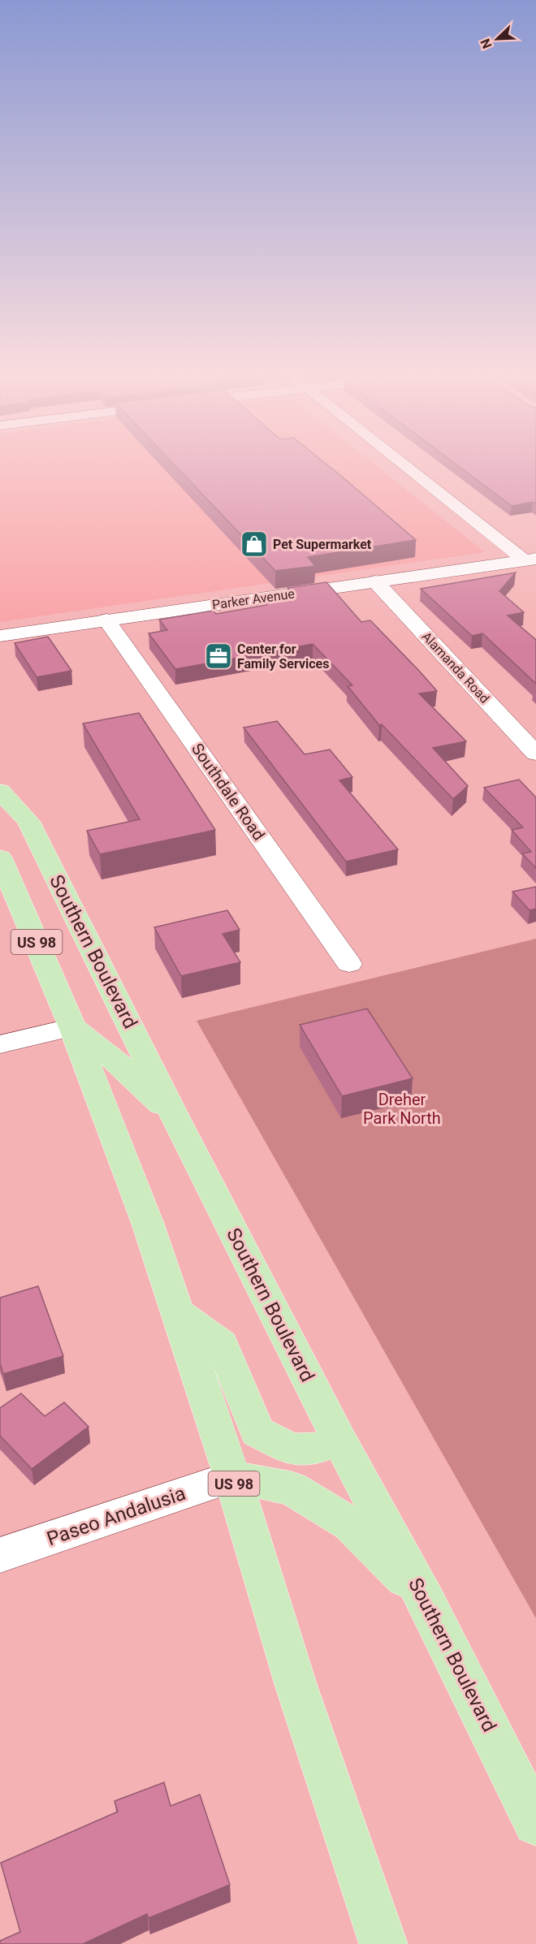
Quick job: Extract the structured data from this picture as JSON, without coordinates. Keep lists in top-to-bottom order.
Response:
{
  "streets": {
    "main road": ["US 98", "Southern Boulevard"],
    "street": [
      "Parker Avenue",
      "Alamanda Road",
      "Southdale Road",
      "Paseo Andalusia"
    ]
  },
  "crossings": [
    ["Parker Avenue", "Alamanda Road"],
    ["Parker Avenue", "Southdale Road"],
    ["US 98", "Paseo Andalusia"]
  ],
  "parks": ["Dreher Park North"],
  "places": {
    "shop": ["Pet Supermarket"],
    "office": ["Center for Family Services"]
  },
  "north": "bottom left"
}
